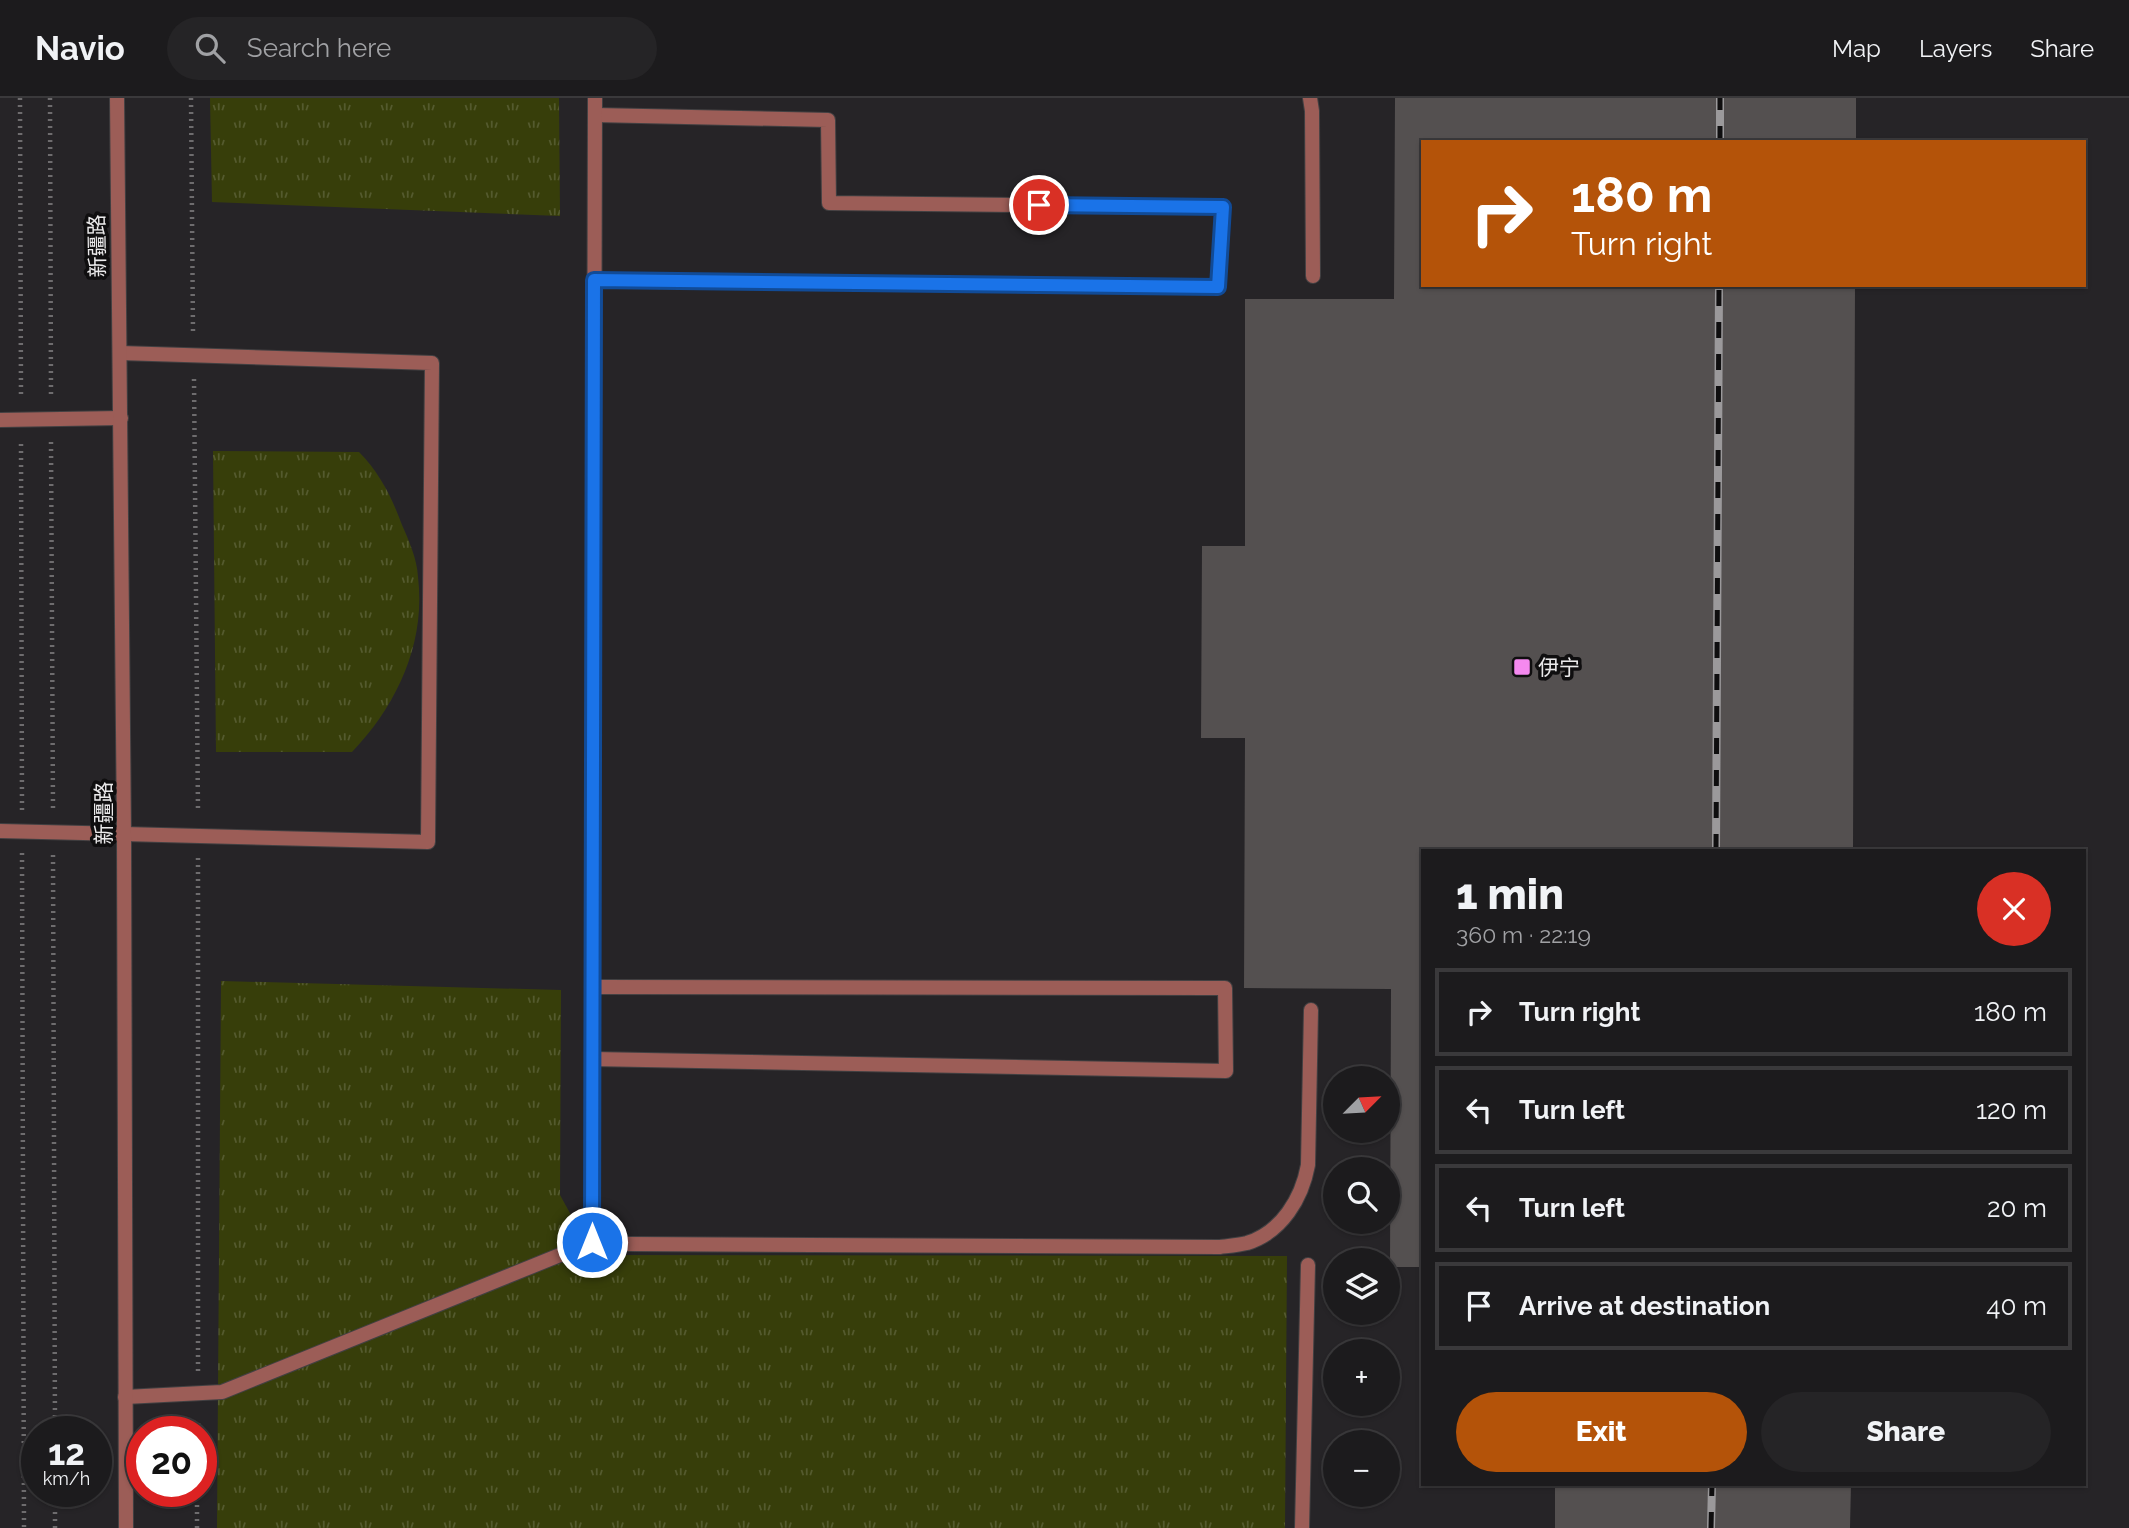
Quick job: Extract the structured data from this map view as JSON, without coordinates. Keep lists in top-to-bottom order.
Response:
{
  "streets": {
    "street": ["新疆路"]
  },
  "places": {
    "transit": ["伊宁"]
  },
  "north": "top right",
  "page": {
    "header": "Navio",
    "search": "Search here",
    "nav": ["Map", "Layers", "Share"],
    "turn": ["180 m", "Turn right"],
    "heading": ["1 min", "360 m · 22:19"],
    "list": [
      {
        "name": "Turn right",
        "value": "180 m"
      },
      {
        "name": "Turn left",
        "value": "120 m"
      },
      {
        "name": "Turn left",
        "value": "20 m"
      },
      {
        "name": "Arrive at destination",
        "value": "40 m"
      }
    ],
    "map_buttons": ["+", "−"],
    "buttons": ["Exit", "Share"],
    "speed": "12 km/h",
    "limit": "20"
  }
}
